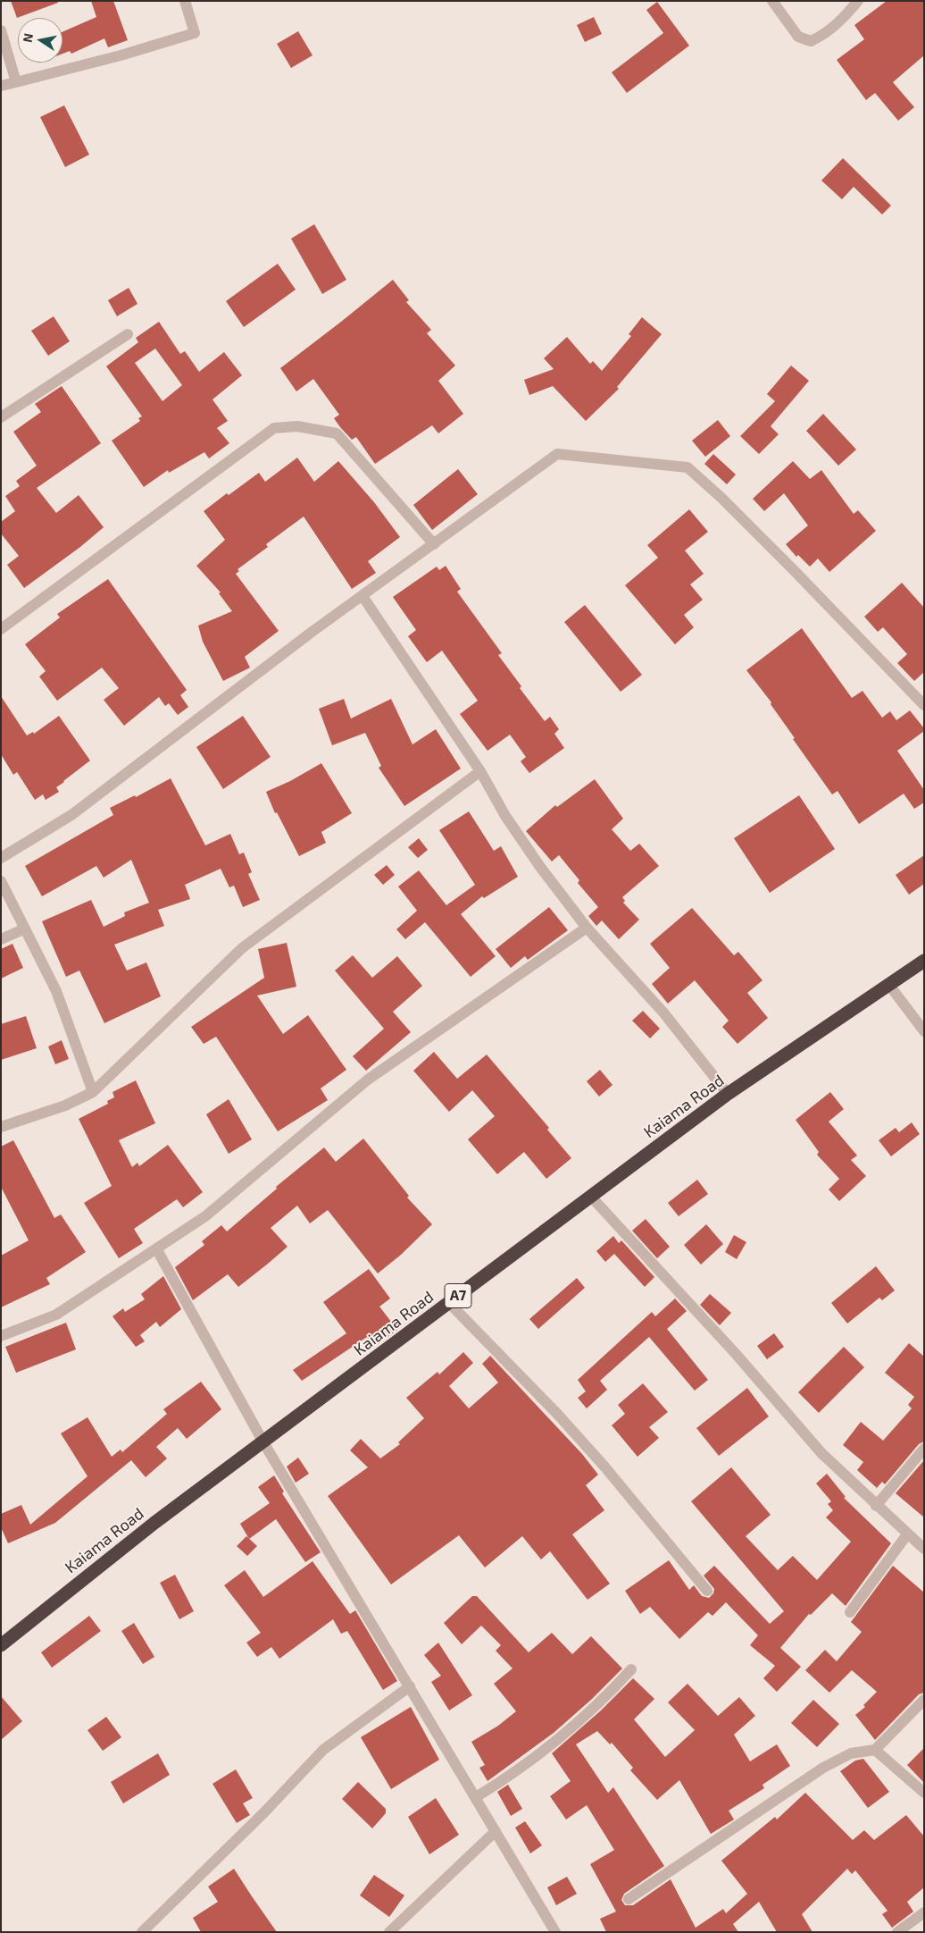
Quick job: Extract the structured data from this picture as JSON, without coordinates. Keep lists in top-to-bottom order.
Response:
{
  "streets": {
    "highway": ["Kaiama Road", "A7"]
  },
  "north": "left"
}
